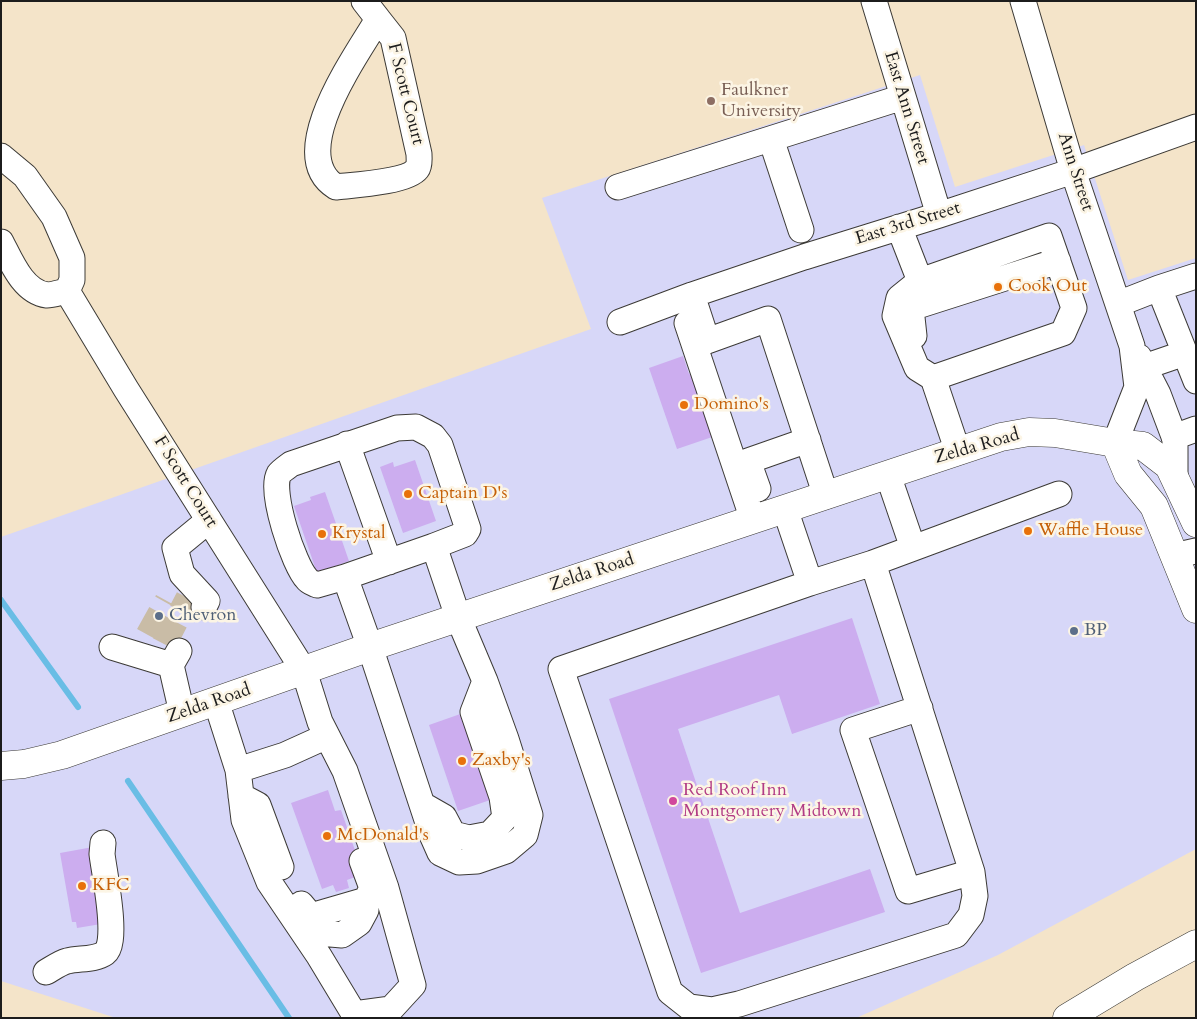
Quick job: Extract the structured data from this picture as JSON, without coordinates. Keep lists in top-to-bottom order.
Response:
{
  "streets": {
    "main road": ["Ann Street", "Zelda Road"],
    "street": ["F Scott Court", "East Ann Street", "East 3rd Street"]
  },
  "crossings": [
    ["F Scott Court", "Zelda Road"],
    ["East Ann Street", "East 3rd Street"],
    ["Ann Street", "East 3rd Street"],
    ["Ann Street", "Zelda Road"]
  ],
  "places": [
    "Faulkner University",
    "Cook Out",
    "Domino's",
    "Captain D's",
    "Waffle House",
    "Krystal",
    "Chevron",
    "BP",
    "Zaxby's",
    "Red Roof Inn Montgomery Midtown",
    "McDonald's",
    "KFC"
  ]
}
